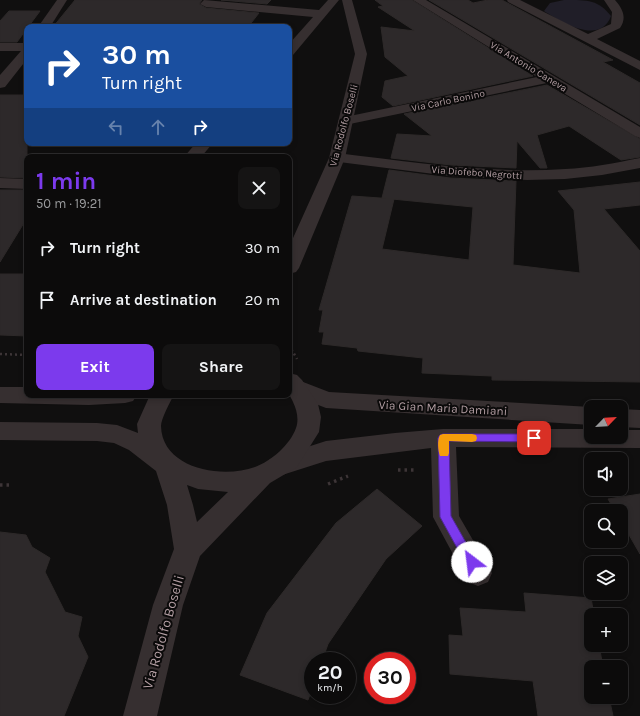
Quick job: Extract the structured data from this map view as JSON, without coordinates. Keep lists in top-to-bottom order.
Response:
{
  "streets": {
    "street": [
      "Via Antonio Caneva",
      "Via Carlo Bonino",
      "Via Rodolfo Boselli",
      "Via Diofebo Negrotti",
      "Via Gian Maria Damiani"
    ]
  },
  "crossings": [
    ["Via Antonio Caneva", "Via Carlo Bonino"],
    ["Via Carlo Bonino", "Via Rodolfo Boselli"],
    ["Via Rodolfo Boselli", "Via Diofebo Negrotti"],
    ["Via Rodolfo Boselli", "Via Gian Maria Damiani"]
  ],
  "north": "top right",
  "page": {
    "turn": ["30 m", "Turn right"],
    "heading": ["1 min", "50 m · 19:21"],
    "list": [
      {
        "name": "Turn right",
        "value": "30 m"
      },
      {
        "name": "Arrive at destination",
        "value": "20 m"
      }
    ],
    "buttons": ["Exit", "Share"],
    "map_buttons": ["+", "−"],
    "speed": "20 km/h",
    "limit": "30"
  }
}
